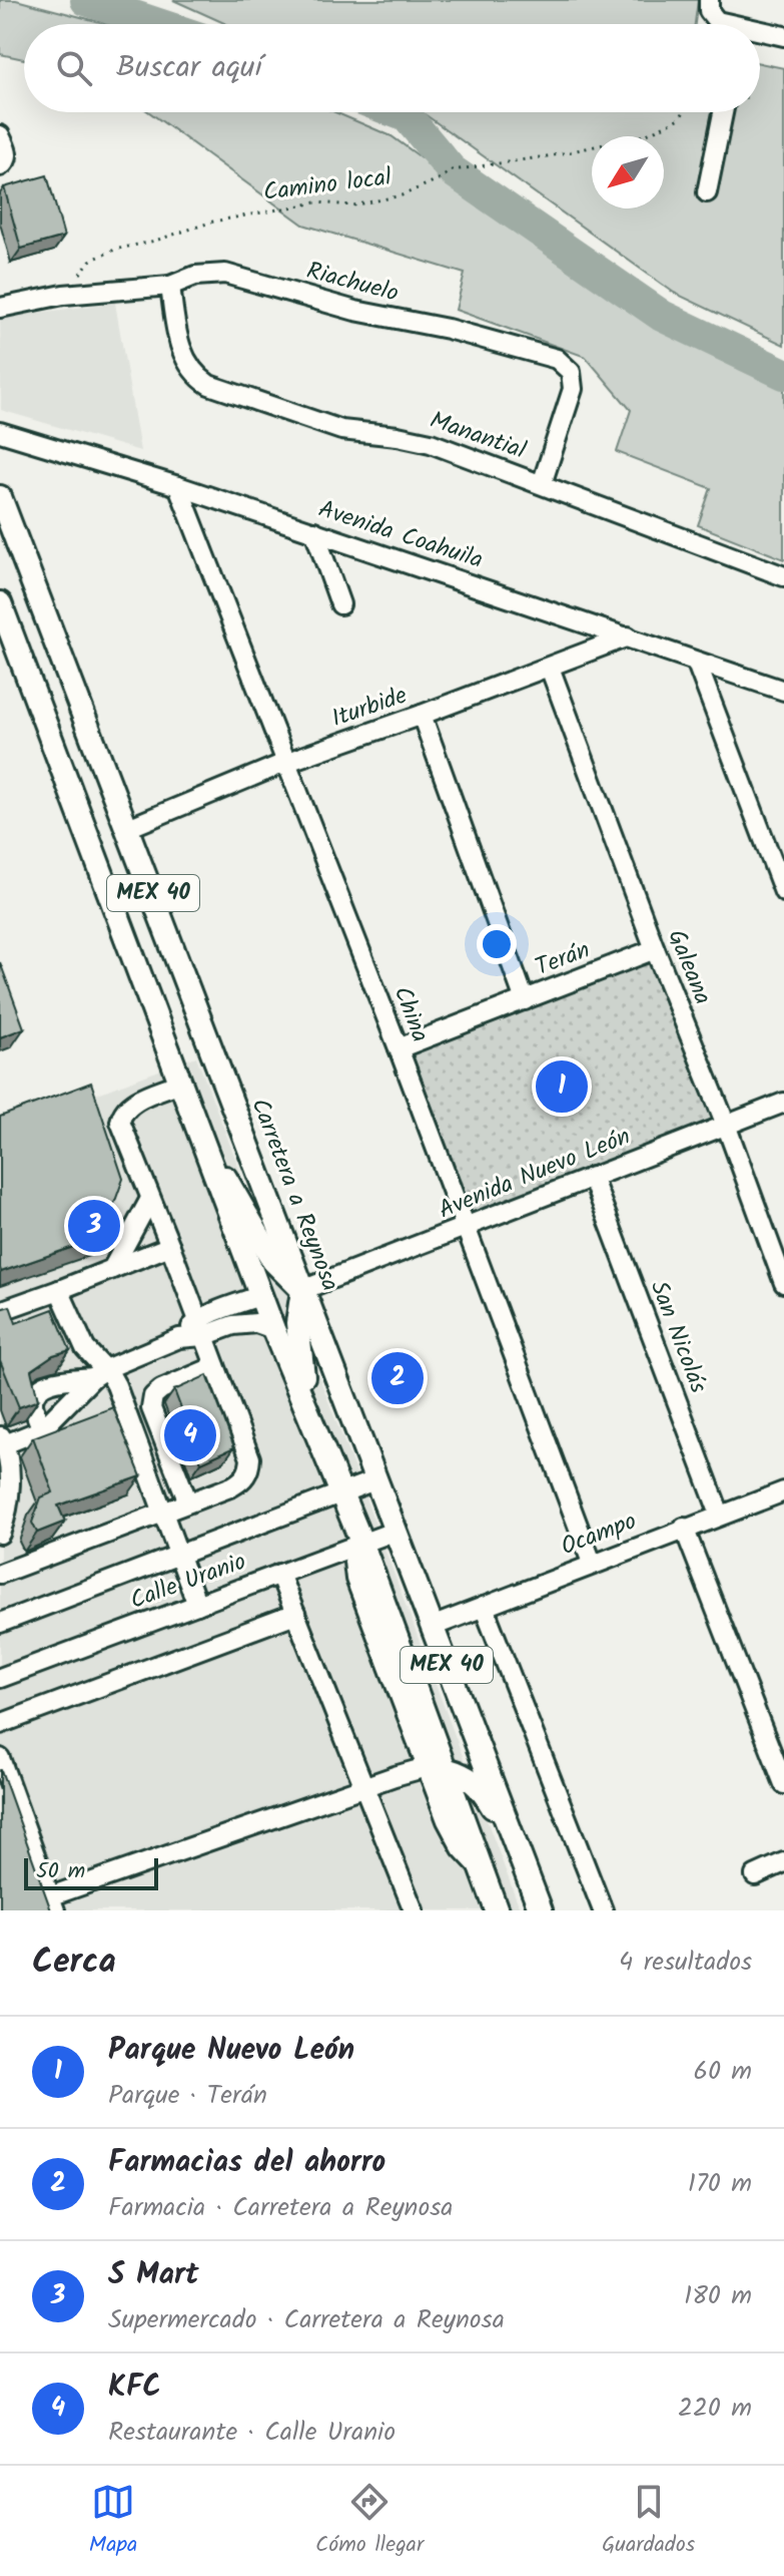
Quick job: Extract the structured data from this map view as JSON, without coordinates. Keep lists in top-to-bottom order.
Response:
{
  "streets": {
    "main road": ["MEX 40", "Carretera a Reynosa"],
    "street": [
      "Riachuelo",
      "Manantial",
      "Avenida Coahuila",
      "Iturbide",
      "Terán",
      "Galeana",
      "China",
      "Avenida Nuevo León",
      "San Nicolás",
      "Ocampo",
      "Calle Uranio"
    ],
    "path": ["Camino local"]
  },
  "crossings": [
    ["Camino local", "Riachuelo"],
    ["Riachuelo", "Manantial"],
    ["Avenida Coahuila", "Iturbide"],
    ["Avenida Coahuila", "China"],
    ["Iturbide", "Galeana"],
    ["Iturbide", "China"],
    ["Iturbide", "Carretera a Reynosa"],
    ["MEX 40", "Calle Uranio"],
    ["Terán", "Galeana"],
    ["Terán", "China"],
    ["Galeana", "Avenida Nuevo León"],
    ["China", "Avenida Nuevo León"],
    ["China", "Ocampo"],
    ["Avenida Nuevo León", "Carretera a Reynosa"],
    ["Avenida Nuevo León", "San Nicolás"],
    ["Carretera a Reynosa", "Ocampo"],
    ["Carretera a Reynosa", "Calle Uranio"],
    ["San Nicolás", "Ocampo"]
  ],
  "scale_bar": "50 m",
  "north": "bottom left",
  "page": {
    "search": "Buscar aquí",
    "pins": [
      "1",
      "3",
      "2",
      "4"
    ],
    "scale": "50 m",
    "heading": ["Cerca", "4 resultados"],
    "list": [
      {
        "mark": "1",
        "name": "Parque Nuevo León",
        "note": "Parque · Terán",
        "value": "60 m"
      },
      {
        "mark": "2",
        "name": "Farmacias del ahorro",
        "note": "Farmacia · Carretera a Reynosa",
        "value": "170 m"
      },
      {
        "mark": "3",
        "name": "S Mart",
        "note": "Supermercado · Carretera a Reynosa",
        "value": "180 m"
      },
      {
        "mark": "4",
        "name": "KFC",
        "note": "Restaurante · Calle Uranio",
        "value": "220 m"
      }
    ],
    "nav": ["Mapa", "Cómo llegar", "Guardados"]
  }
}
